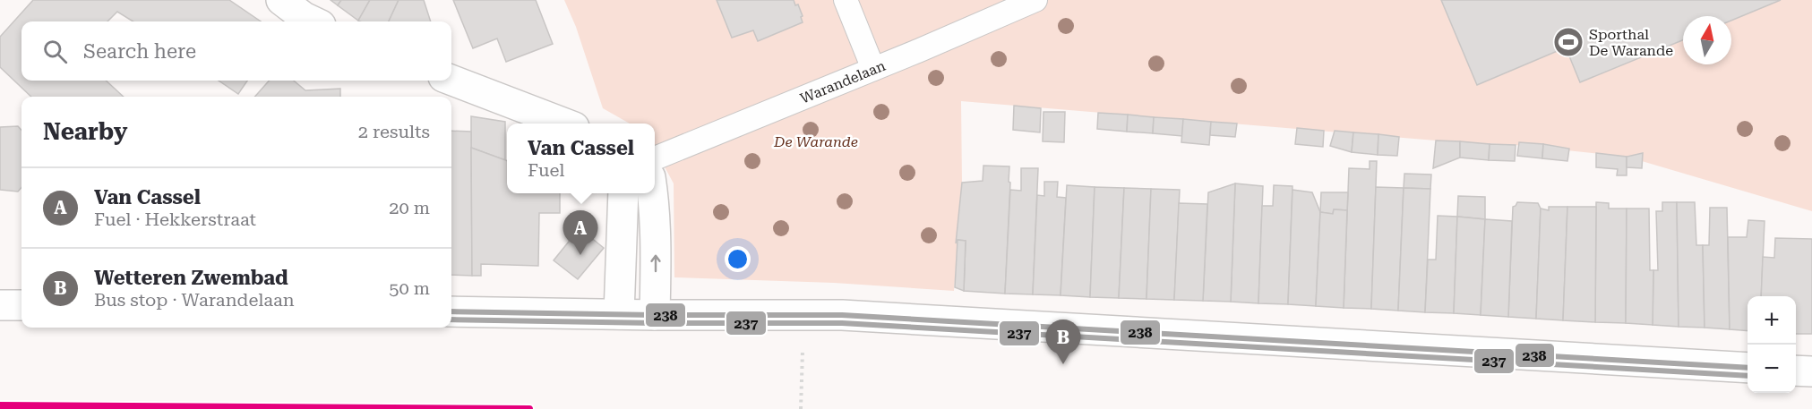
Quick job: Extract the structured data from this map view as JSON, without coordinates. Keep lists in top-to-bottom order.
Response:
{
  "streets": {
    "lane": ["Warandelaan"]
  },
  "parks": ["De Warande"],
  "places": {
    "sports": ["Sporthal De Warande"]
  },
  "lines": ["transit line 238", "transit line 237"],
  "north": "top",
  "page": {
    "search": "Search here",
    "heading": ["Nearby", "2 results"],
    "popup": ["Van Cassel", "Fuel"],
    "list": [
      {
        "mark": "A",
        "name": "Van Cassel",
        "note": "Fuel · Hekkerstraat",
        "value": "20 m"
      },
      {
        "mark": "B",
        "name": "Wetteren Zwembad",
        "note": "Bus stop · Warandelaan",
        "value": "50 m"
      }
    ],
    "pins": ["A", "B"],
    "map_buttons": ["+", "−"]
  }
}
